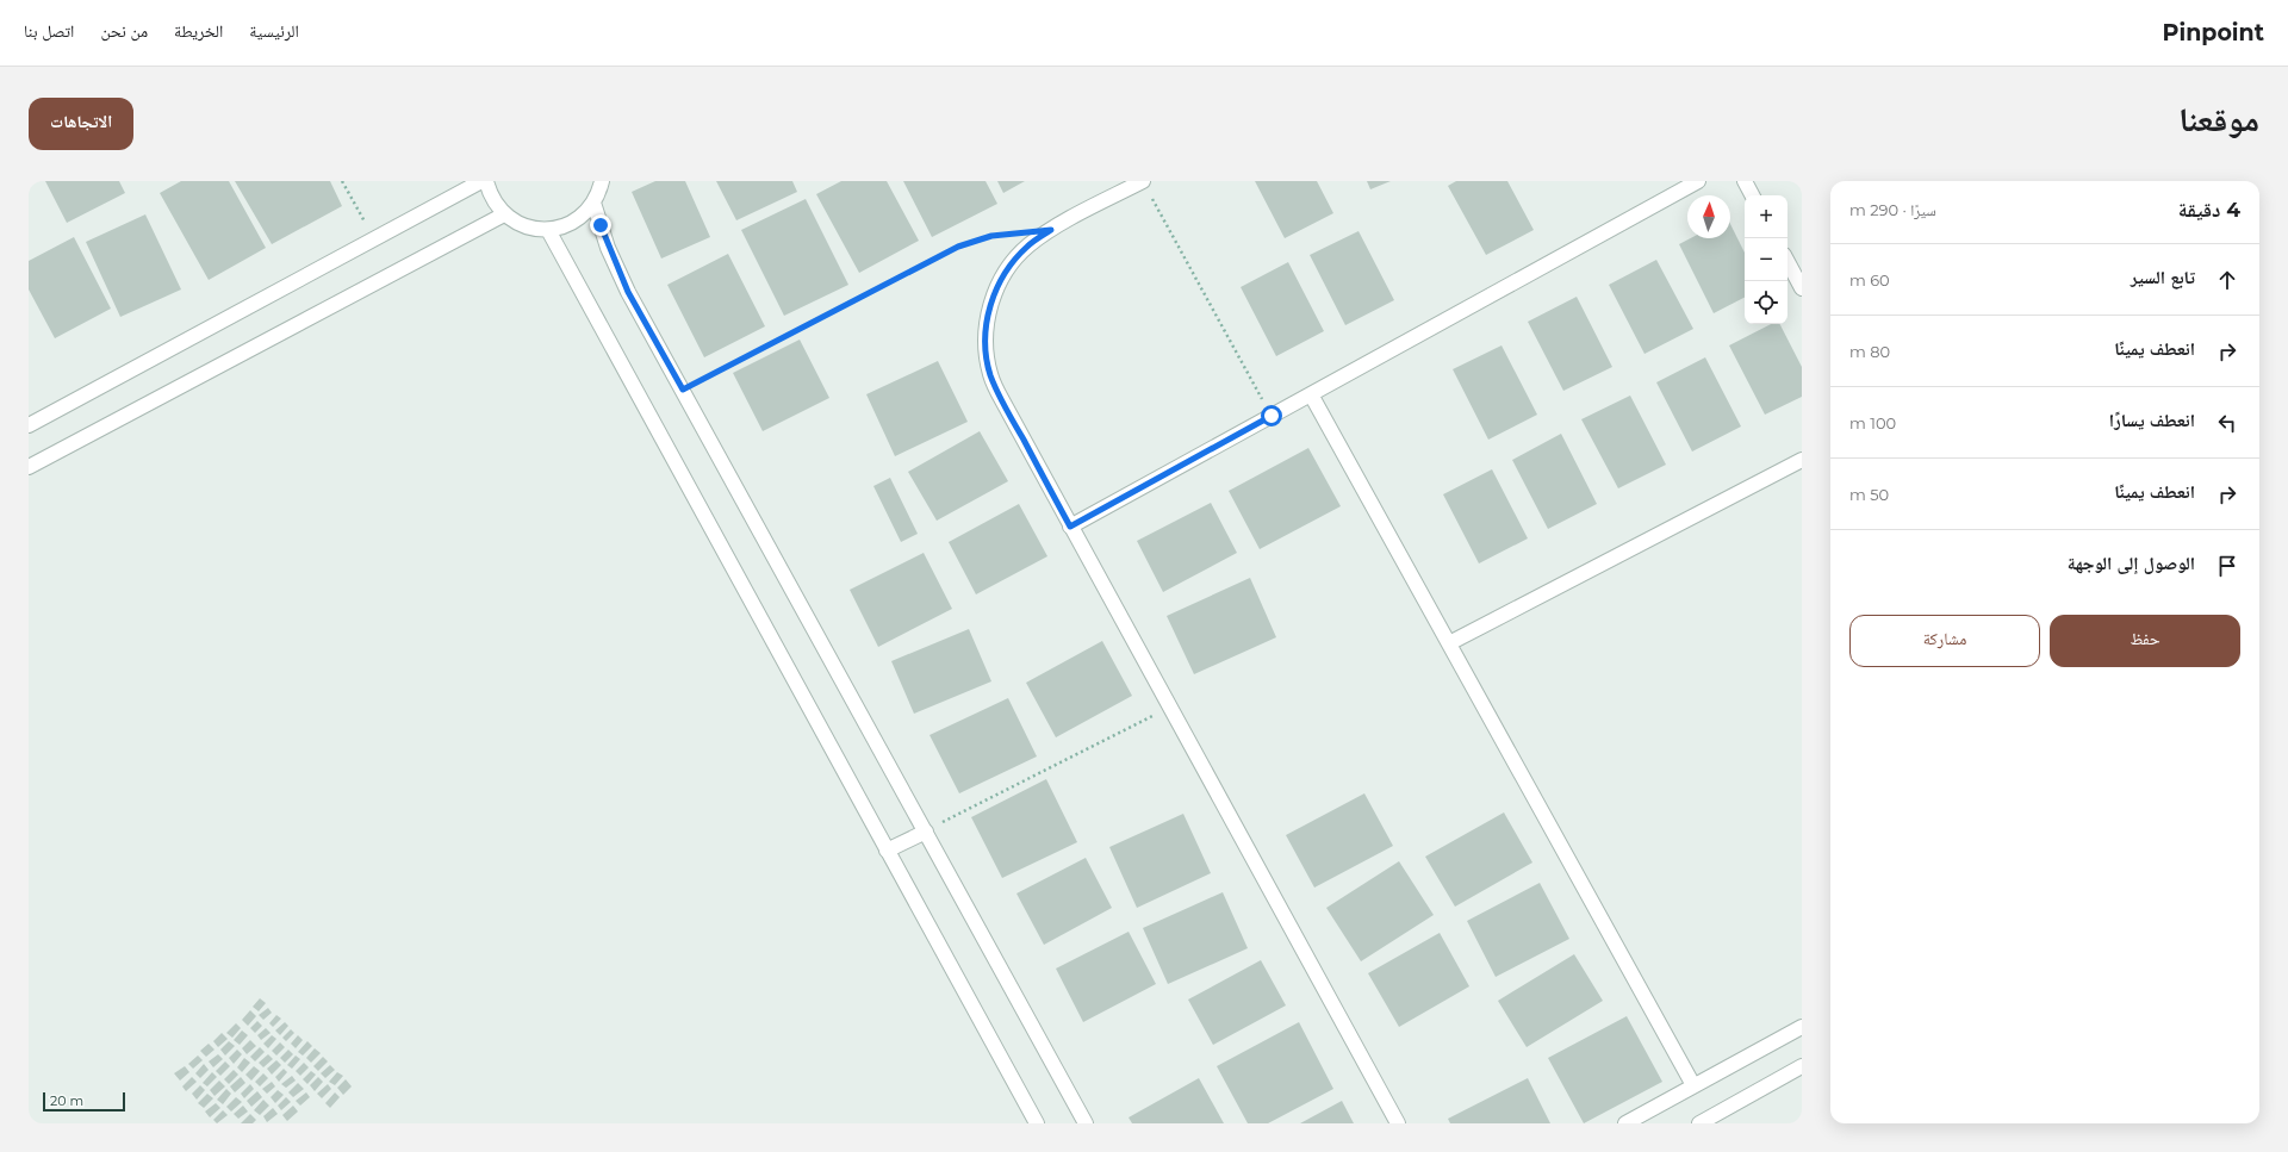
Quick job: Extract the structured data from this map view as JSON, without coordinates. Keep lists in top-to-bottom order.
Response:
{
  "scale_bar": "20 m",
  "north": "top",
  "page": {
    "header": "Pinpoint",
    "nav": [
      "الرئيسية",
      "الخريطة",
      "من نحن",
      "اتصل بنا"
    ],
    "title": "موقعنا",
    "buttons": [
      "الاتجاهات",
      ["حفظ", "مشاركة"]
    ],
    "heading": ["4 دقيقة", "سيرًا · 290 m"],
    "map_buttons": ["+", "−"],
    "list": [
      ["تابع السير", "60 m"],
      ["انعطف يمينًا", "80 m"],
      ["انعطف يسارًا", "100 m"],
      ["انعطف يمينًا", "50 m"],
      "الوصول إلى الوجهة"
    ],
    "scale": "20 m"
  }
}
